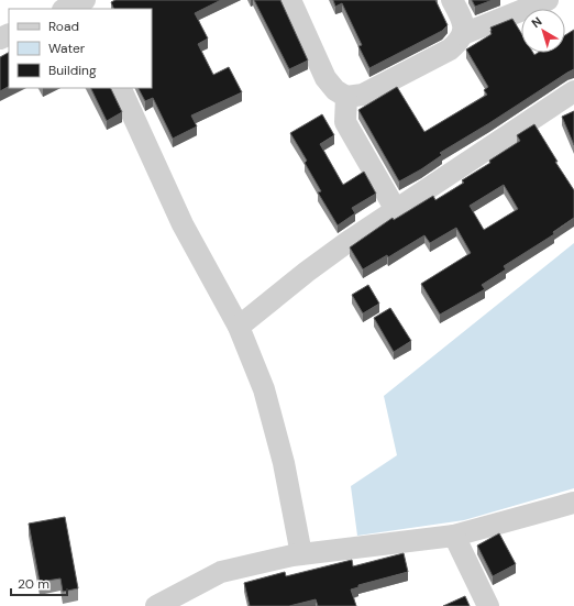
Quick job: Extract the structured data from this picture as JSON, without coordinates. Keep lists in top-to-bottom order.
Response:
{
  "legend": ["Road", "Water", "Building"],
  "scale_bar": "20 m",
  "north": "top left"
}
